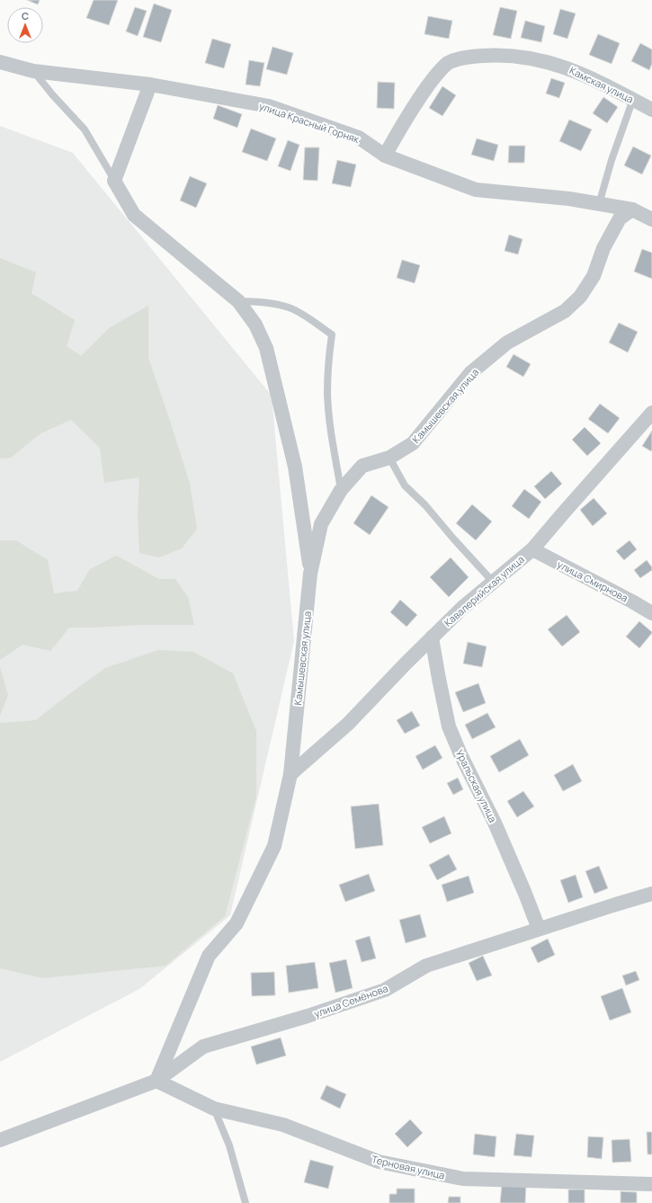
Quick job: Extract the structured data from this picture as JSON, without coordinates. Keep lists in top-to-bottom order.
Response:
{
  "streets": {
    "street": [
      "Камская улица",
      "улица Красный Горняк",
      "Камышевская улица",
      "улица Смирнова",
      "Кавалерийская улица",
      "Уральская улица",
      "улица Семёнова",
      "Терновая улица"
    ]
  },
  "crossings": [
    ["Камская улица", "улица Красный Горняк"],
    ["улица Красный Горняк", "Камышевская улица"],
    ["Камышевская улица", "Кавалерийская улица"],
    ["Камышевская улица", "улица Семёнова"],
    ["Камышевская улица", "Терновая улица"],
    ["улица Смирнова", "Кавалерийская улица"],
    ["Кавалерийская улица", "Уральская улица"],
    ["Уральская улица", "улица Семёнова"],
    ["улица Семёнова", "Терновая улица"]
  ],
  "north": "top"
}
